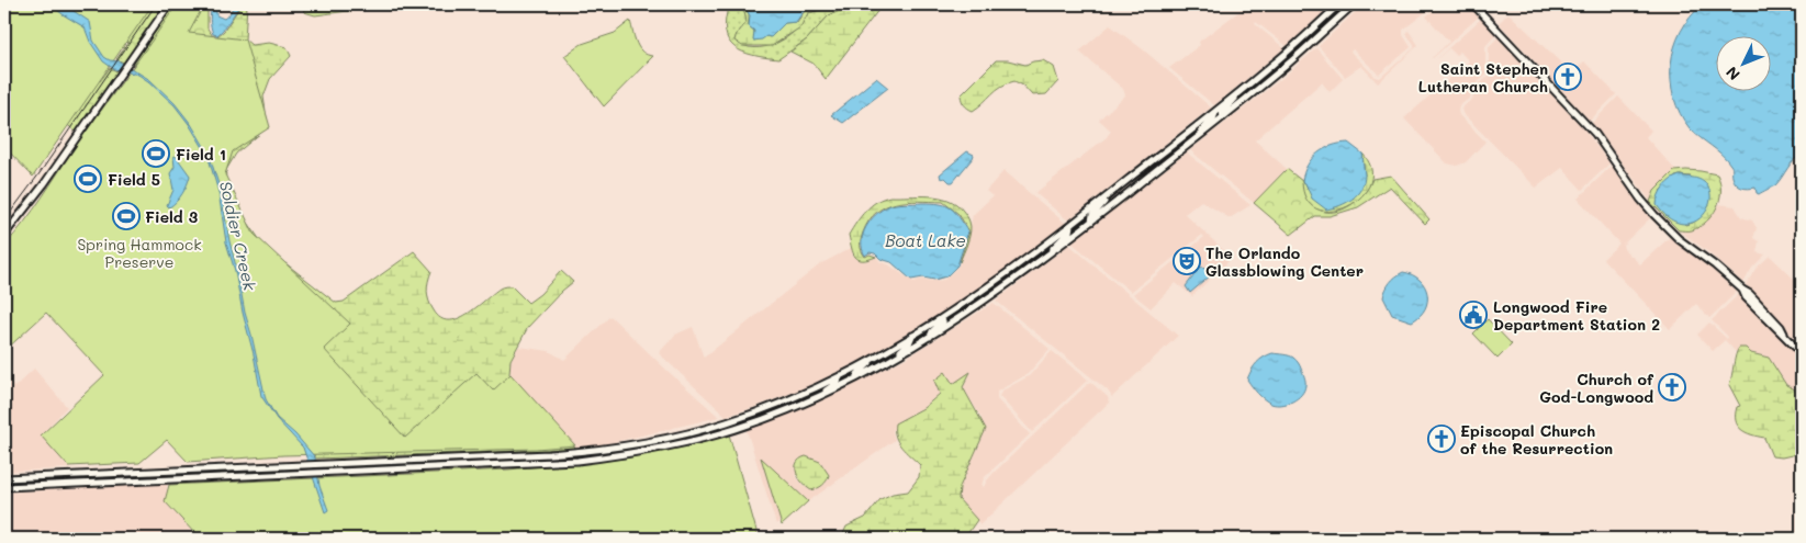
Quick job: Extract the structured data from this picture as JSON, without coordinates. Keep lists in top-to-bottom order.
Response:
{
  "water": ["Soldier Creek", "Boat Lake"],
  "parks": ["Spring Hammock Preserve"],
  "places": {
    "church": ["Saint Stephen Lutheran Church", "Church of God-Longwood", "Episcopal Church of the Resurrection"],
    "sports": ["Field 1", "Field 5", "Field 3"],
    "theatre": ["The Orlando Glassblowing Center"],
    "public building": ["Longwood Fire Department Station 2"]
  },
  "north": "bottom left"
}
